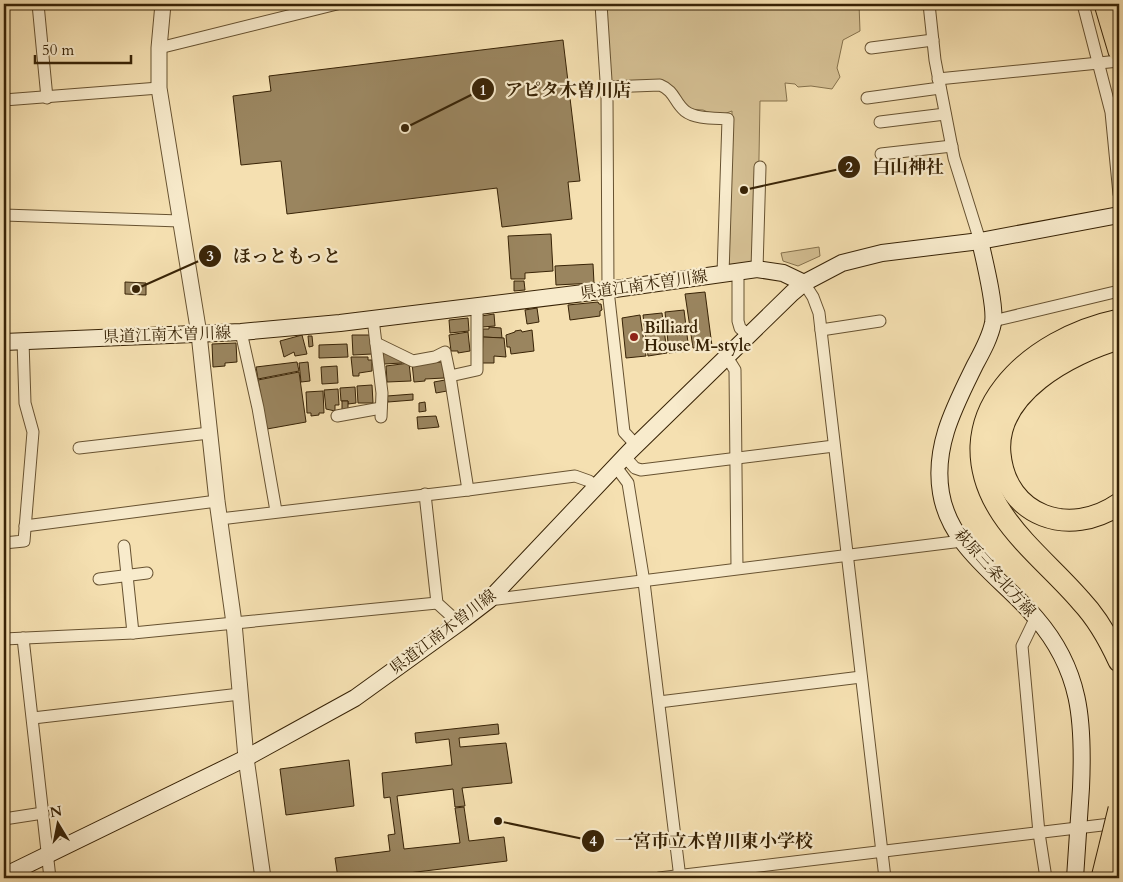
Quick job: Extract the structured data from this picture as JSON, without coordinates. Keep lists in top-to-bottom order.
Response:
{
  "streets": {
    "main road": ["県道江南木曽川線", "萩原三条北方線"]
  },
  "crossings": [
    ["県道江南木曽川線", "萩原三条北方線"]
  ],
  "places": [
    "アピタ木曽川店",
    "白山神社",
    "ほっともっと",
    "Billiard House M-style",
    "一宮市立木曽川東小学校"
  ],
  "scale_bar": "50 m",
  "north": "top"
}
